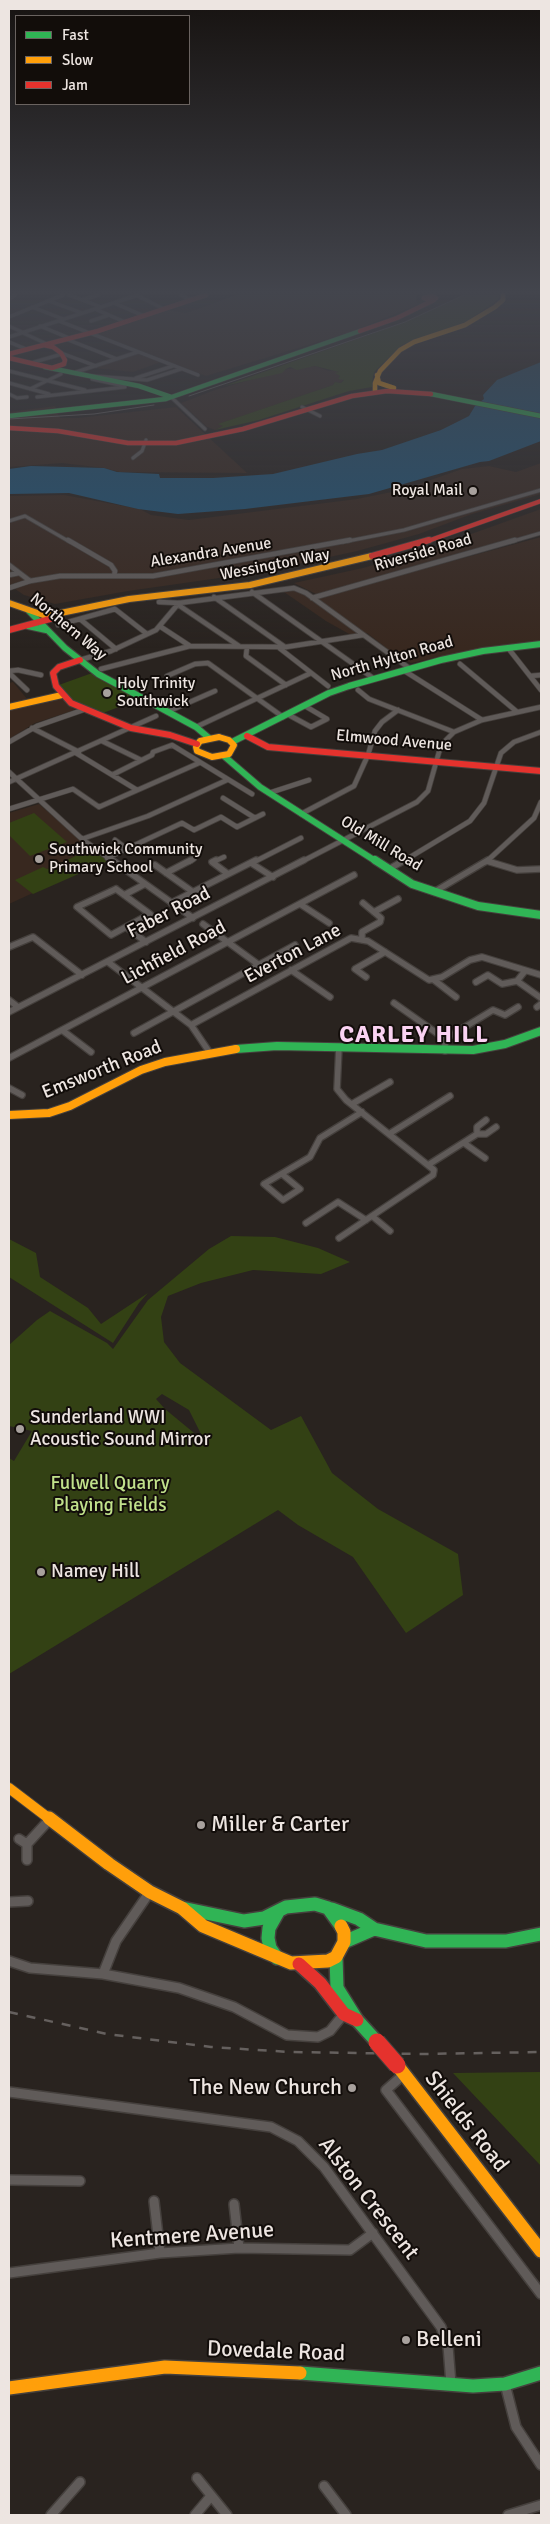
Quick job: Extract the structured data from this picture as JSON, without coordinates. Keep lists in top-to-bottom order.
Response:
{
  "streets": {
    "main road": [
      "Wessington Way",
      "Northern Way",
      "North Hylton Road",
      "Elmwood Avenue",
      "Old Mill Road",
      "Emsworth Road",
      "Shields Road",
      "Dovedale Road"
    ],
    "street": [
      "Alexandra Avenue",
      "Riverside Road",
      "Faber Road",
      "Lichfield Road",
      "Everton Lane",
      "Alston Crescent",
      "Kentmere Avenue"
    ]
  },
  "crossings": [
    ["Wessington Way", "Northern Way"],
    ["North Hylton Road", "Elmwood Avenue"],
    ["Elmwood Avenue", "Faber Road"],
    ["Old Mill Road", "Faber Road"],
    ["Alston Crescent", "Kentmere Avenue"],
    ["Alston Crescent", "Dovedale Road"]
  ],
  "districts": ["CARLEY HILL"],
  "parks": ["Fulwell Quarry Playing Fields"],
  "places": [
    "Royal Mail",
    "Holy Trinity Southwick",
    "Southwick Community Primary School",
    "Sunderland WWI Acoustic Sound Mirror",
    "Namey Hill",
    "Miller & Carter",
    "The New Church",
    "Belleni"
  ],
  "legend": ["Fast", "Slow", "Jam"]
}
